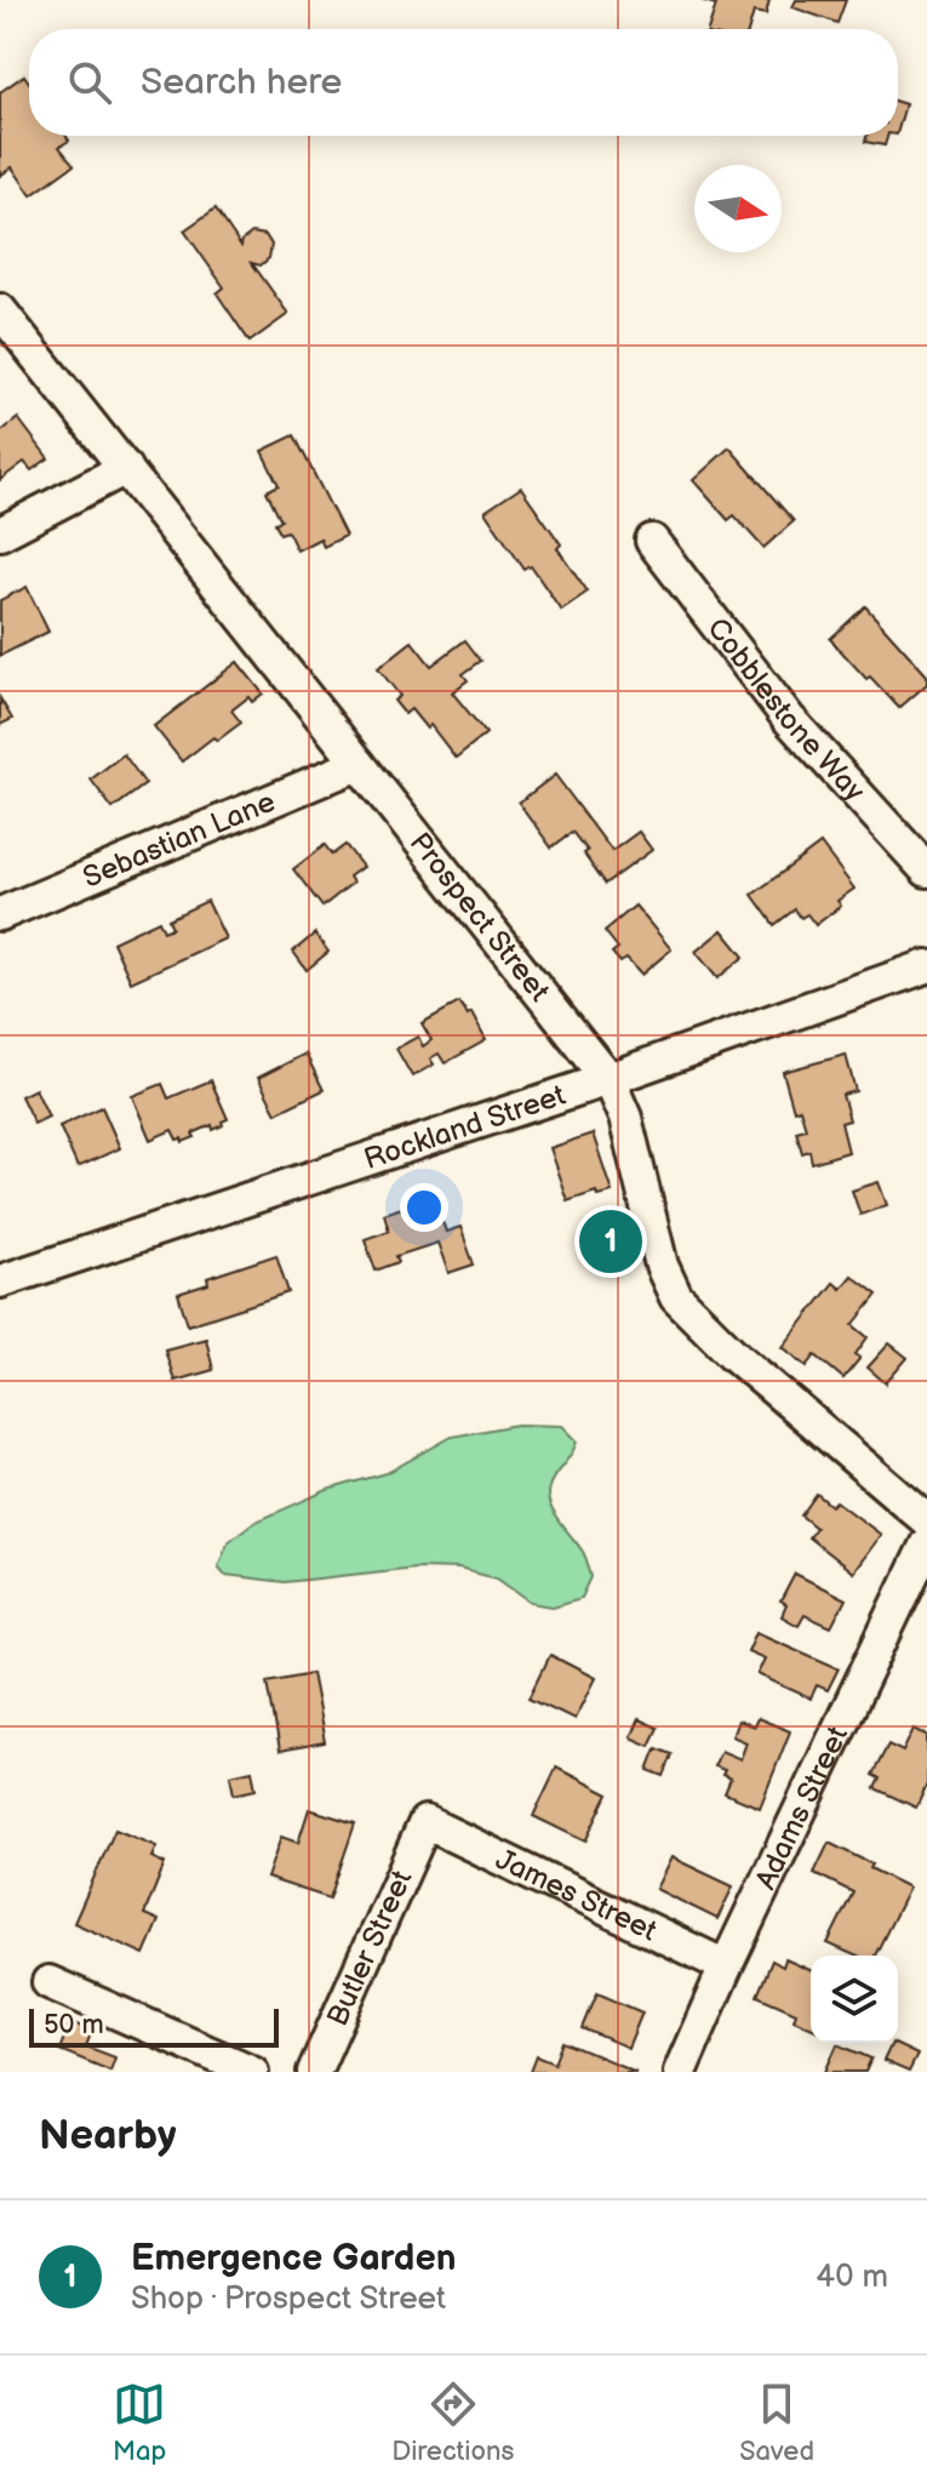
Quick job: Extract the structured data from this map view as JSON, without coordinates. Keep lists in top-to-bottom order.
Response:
{
  "streets": {
    "street": [
      "Cobblestone Way",
      "Sebastian Lane",
      "Prospect Street",
      "Rockland Street",
      "Adams Street",
      "James Street",
      "Butler Street"
    ]
  },
  "crossings": [
    ["Sebastian Lane", "Prospect Street"],
    ["Prospect Street", "Rockland Street"],
    ["Adams Street", "James Street"],
    ["James Street", "Butler Street"]
  ],
  "scale_bar": "50 m",
  "north": "right",
  "page": {
    "search": "Search here",
    "pins": "1",
    "scale": "50 m",
    "heading": "Nearby",
    "list": [
      {
        "mark": "1",
        "name": "Emergence Garden",
        "note": "Shop · Prospect Street",
        "value": "40 m"
      }
    ],
    "nav": ["Map", "Directions", "Saved"]
  }
}
